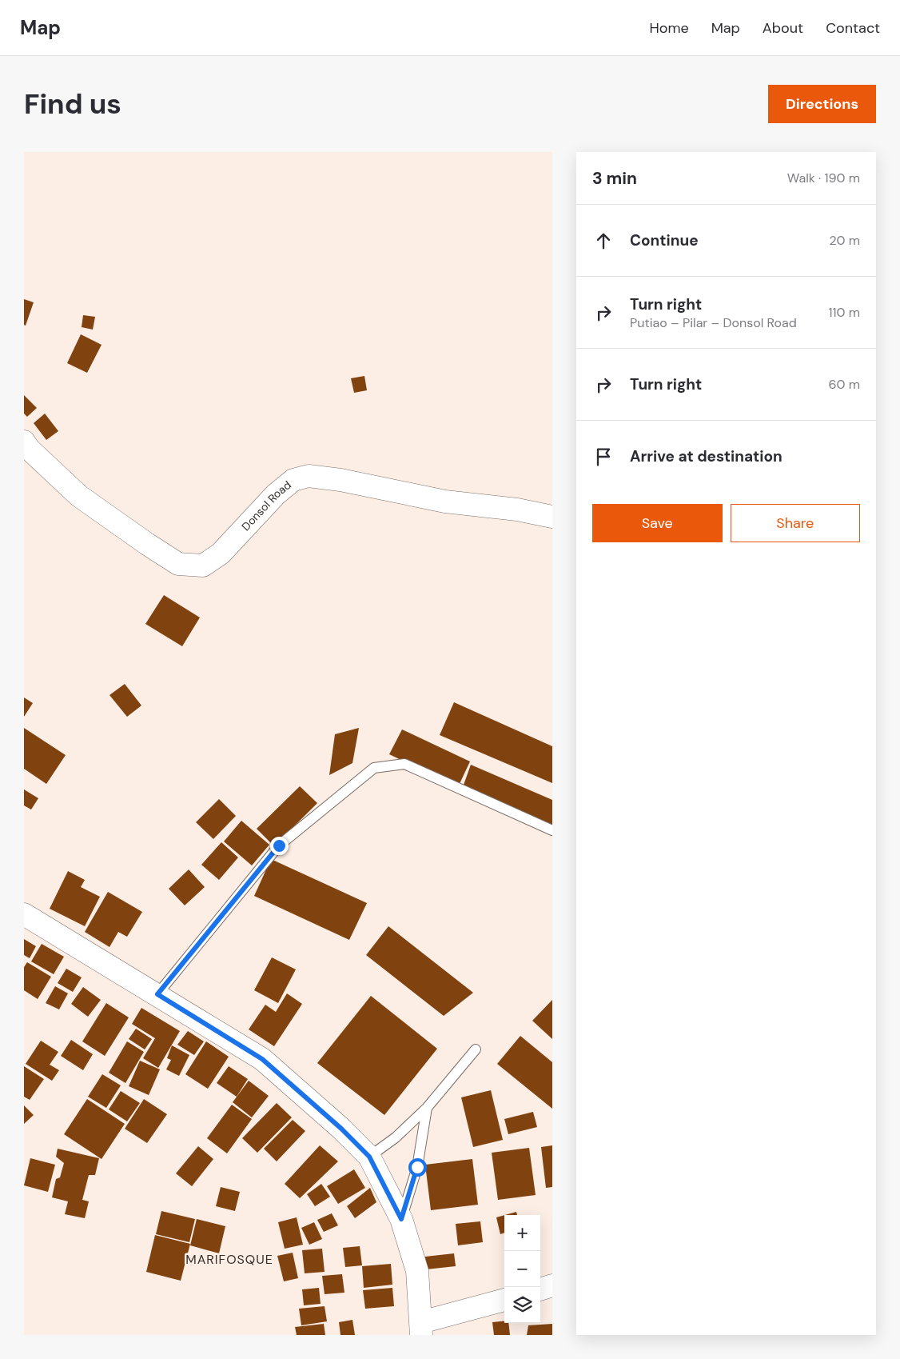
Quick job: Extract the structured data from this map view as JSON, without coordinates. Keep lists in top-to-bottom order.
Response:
{
  "streets": {
    "main road": ["Donsol Road"]
  },
  "districts": ["MARIFOSQUE"],
  "page": {
    "header": "Map",
    "nav": [
      "Home",
      "Map",
      "About",
      "Contact"
    ],
    "buttons": [
      "Directions",
      ["Save", "Share"]
    ],
    "title": "Find us",
    "heading": ["3 min", "Walk · 190 m"],
    "list": [
      ["Continue", "20 m"],
      ["Turn right", "Putiao – Pilar – Donsol Road", "110 m"],
      ["Turn right", "60 m"],
      "Arrive at destination"
    ],
    "map_buttons": ["+", "−"]
  }
}
